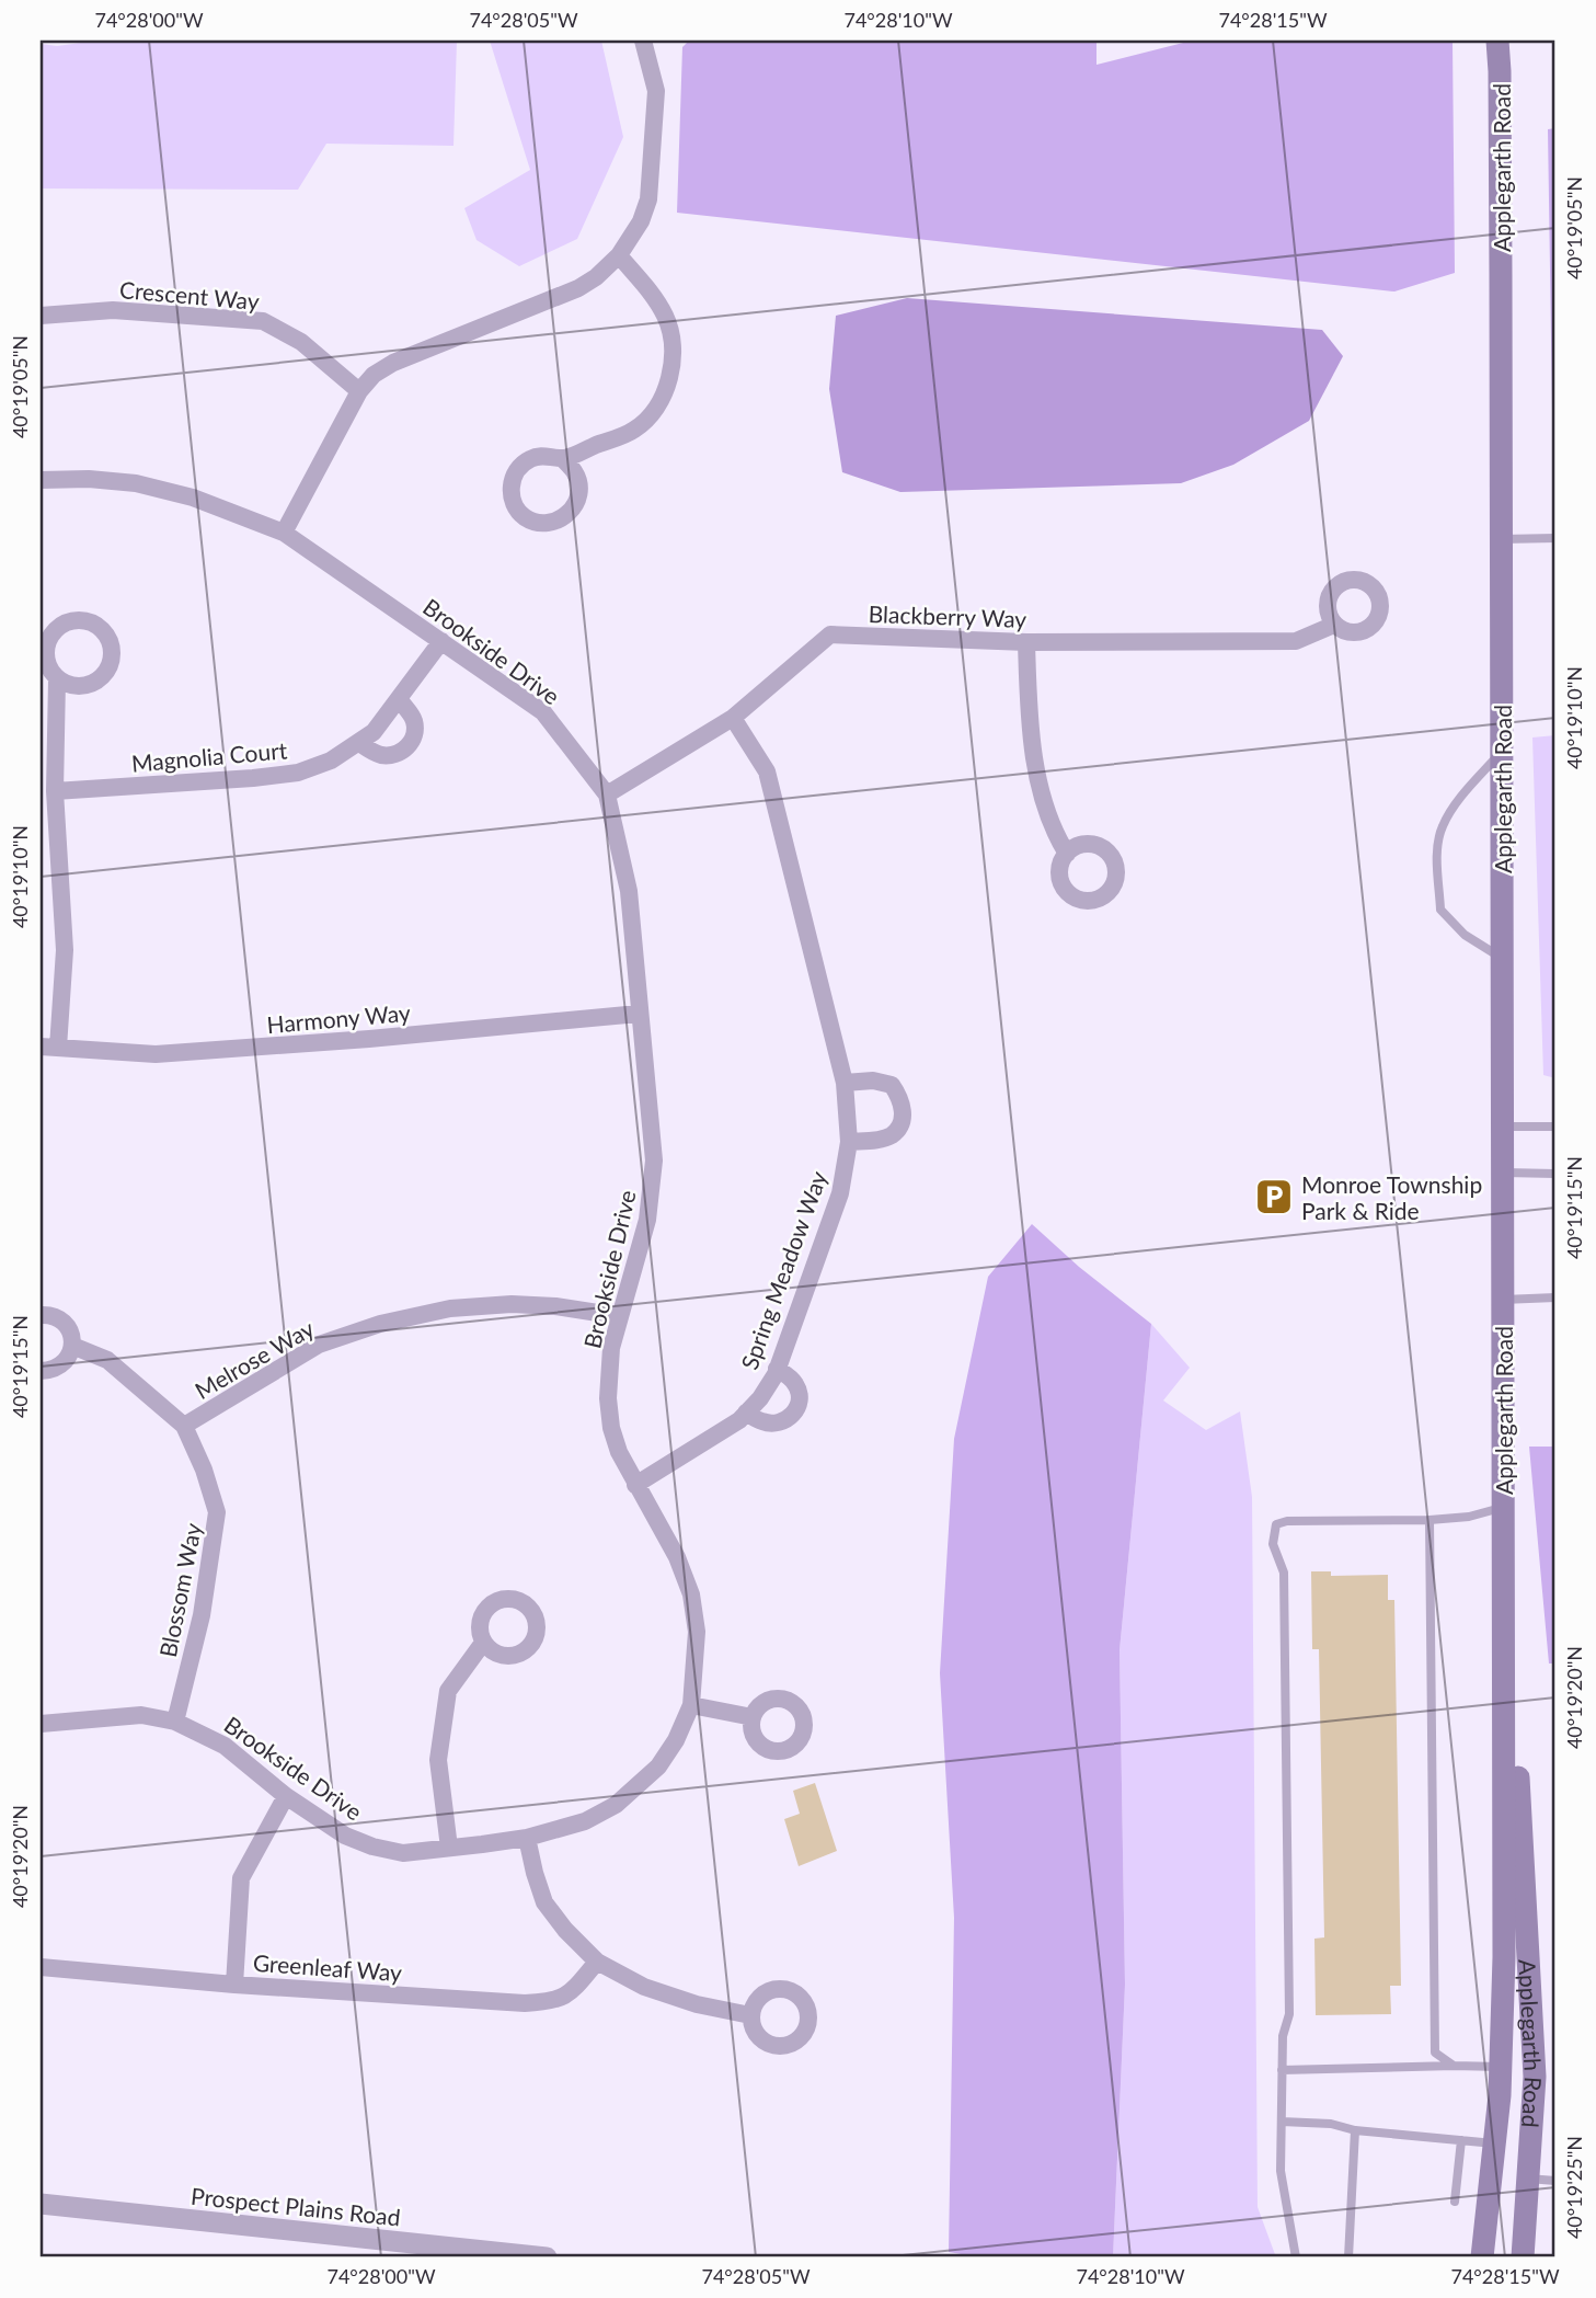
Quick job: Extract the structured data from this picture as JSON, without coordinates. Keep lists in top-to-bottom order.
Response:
{
  "streets": {
    "main road": ["Applegarth Road"],
    "street": [
      "Crescent Way",
      "Blackberry Way",
      "Brookside Drive",
      "Magnolia Court",
      "Harmony Way",
      "Spring Meadow Way",
      "Melrose Way",
      "Blossom Way",
      "Greenleaf Way",
      "Prospect Plains Road"
    ]
  },
  "crossings": [
    ["Blackberry Way", "Brookside Drive"],
    ["Blackberry Way", "Spring Meadow Way"],
    ["Brookside Drive", "Magnolia Court"],
    ["Brookside Drive", "Harmony Way"],
    ["Brookside Drive", "Spring Meadow Way"],
    ["Brookside Drive", "Melrose Way"],
    ["Brookside Drive", "Blossom Way"],
    ["Melrose Way", "Blossom Way"]
  ],
  "places": {
    "parking": ["Monroe Township Park & Ride"]
  },
  "coordinates": [
    "74°28'00\"W",
    "74°28'05\"W",
    "74°28'10\"W",
    "74°28'15\"W",
    "40°19'05\"N",
    "40°19'10\"N",
    "40°19'15\"N",
    "40°19'20\"N",
    "40°19'25\"N"
  ]
}
